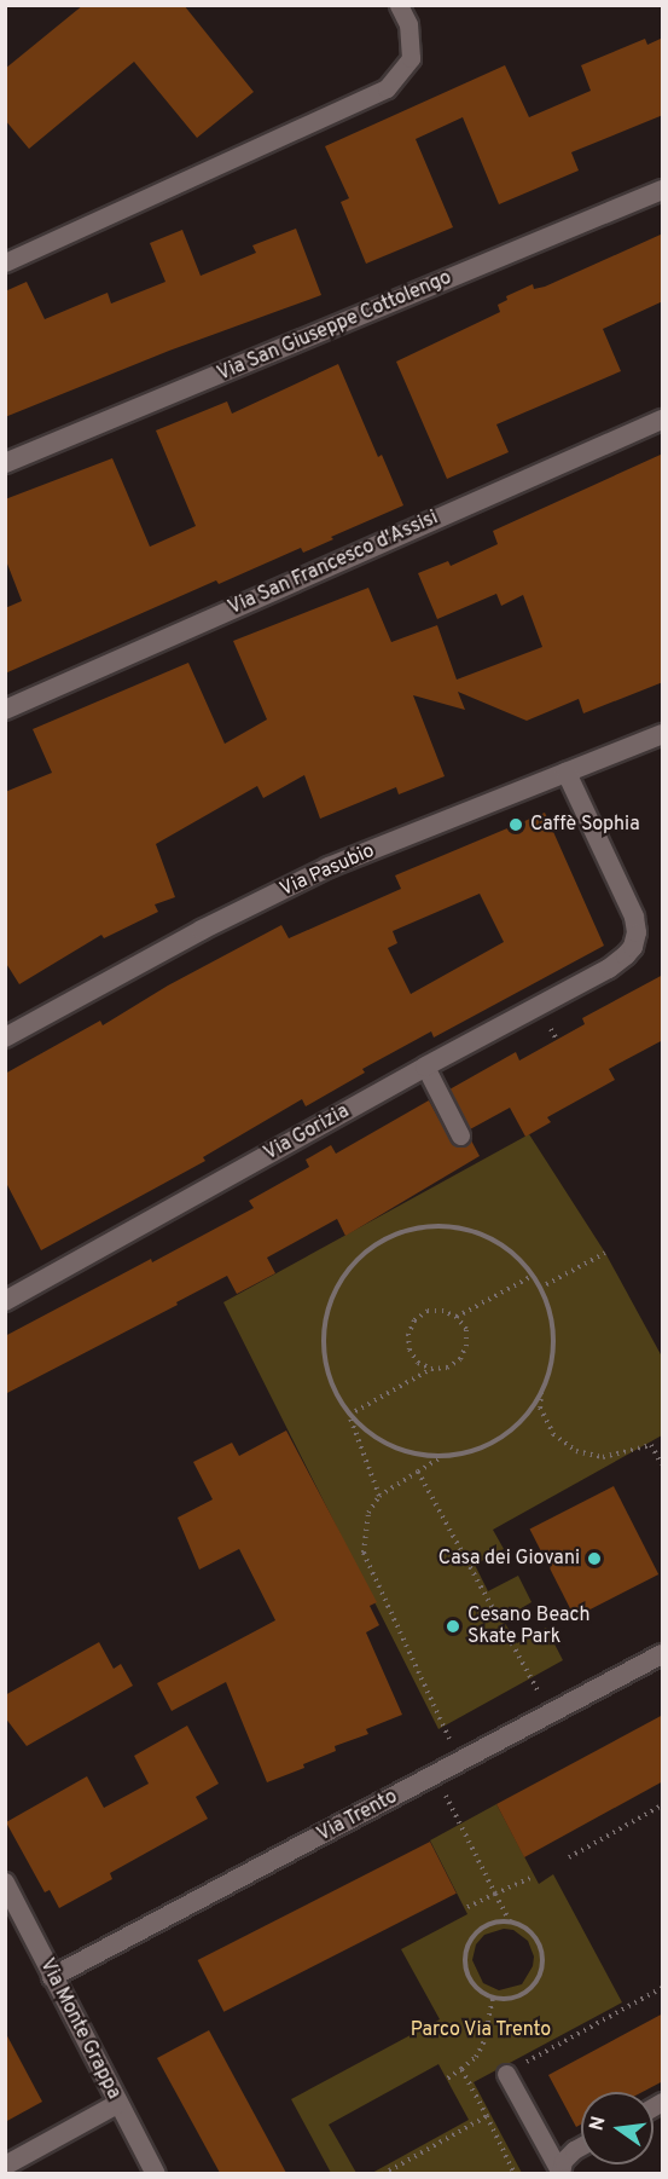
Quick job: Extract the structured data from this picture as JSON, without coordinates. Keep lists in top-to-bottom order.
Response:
{
  "streets": {
    "street": [
      "Via San Giuseppe Cottolengo",
      "Via San Francesco d'Assisi",
      "Via Pasubio",
      "Via Gorizia",
      "Via Trento",
      "Via Monte Grappa"
    ]
  },
  "crossings": [
    ["Via Pasubio", "Via Gorizia"],
    ["Via Trento", "Via Monte Grappa"]
  ],
  "parks": ["Parco Via Trento"],
  "places": ["Caffè Sophia", "Casa dei Giovani", "Cesano Beach Skate Park"],
  "north": "left"
}
